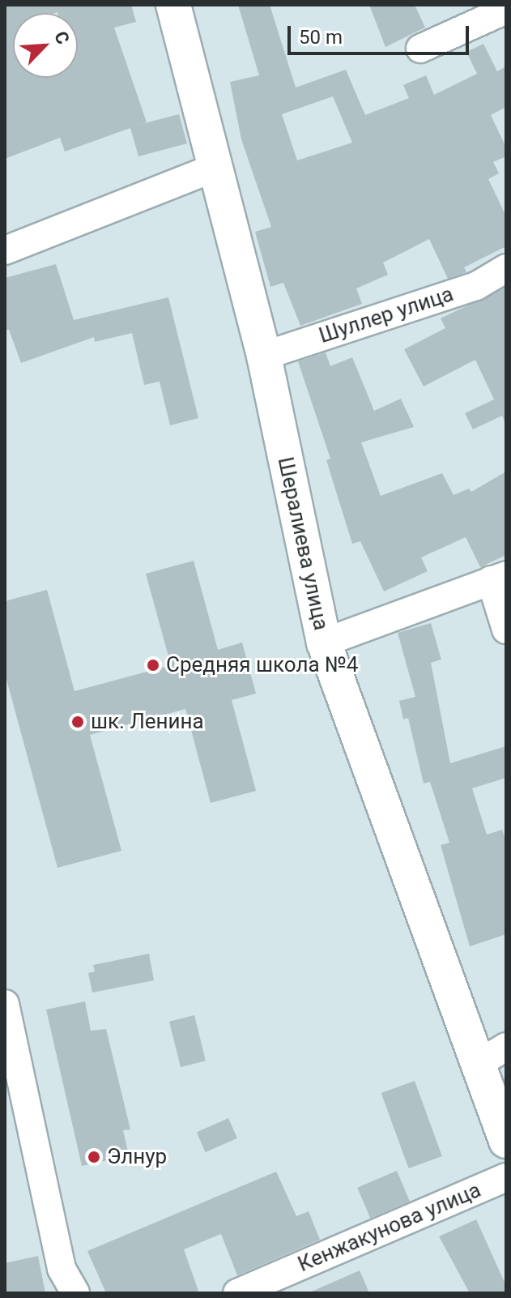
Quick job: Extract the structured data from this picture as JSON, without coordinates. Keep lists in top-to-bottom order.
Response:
{
  "streets": {
    "street": ["Шуллер улица", "Шералиева улица", "Кенжакунова улица"]
  },
  "crossings": [
    ["Шуллер улица", "Шералиева улица"]
  ],
  "places": ["Средняя школа №4", "шк. Ленина", "Элнур"],
  "scale_bar": "50 m",
  "north": "top right"
}
